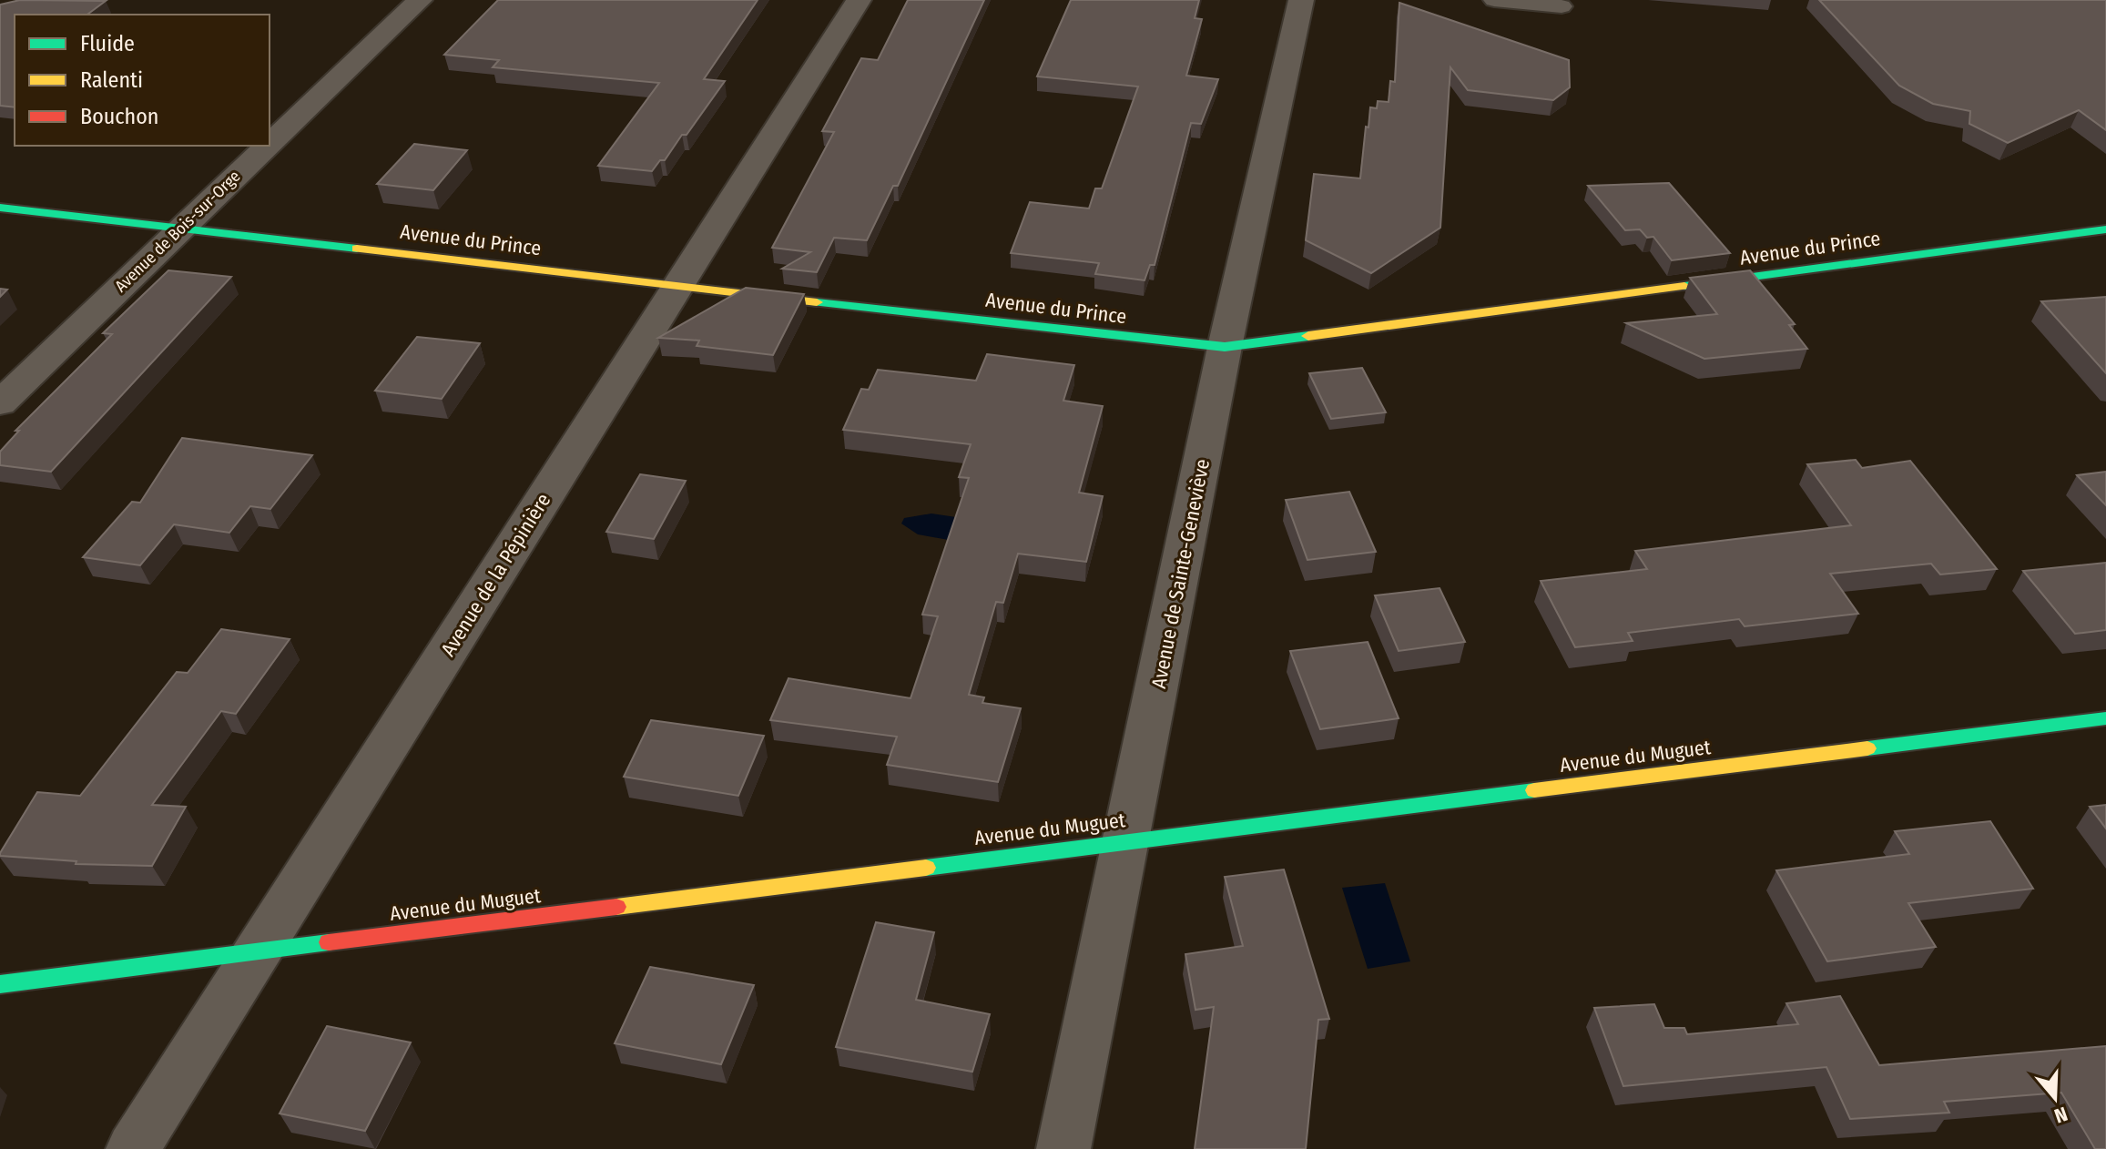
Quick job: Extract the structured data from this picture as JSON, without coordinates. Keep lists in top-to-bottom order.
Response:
{
  "streets": {
    "street": [
      "Avenue de Bois-sur-Orge",
      "Avenue du Prince",
      "Avenue de Sainte-Geneviève",
      "Avenue de la Pépinière",
      "Avenue du Muguet"
    ]
  },
  "crossings": [
    ["Avenue de Bois-sur-Orge", "Avenue du Prince"],
    ["Avenue du Prince", "Avenue de Sainte-Geneviève"],
    ["Avenue du Prince", "Avenue de la Pépinière"],
    ["Avenue de Sainte-Geneviève", "Avenue du Muguet"],
    ["Avenue de la Pépinière", "Avenue du Muguet"]
  ],
  "legend": ["Fluide", "Ralenti", "Bouchon"],
  "north": "bottom"
}
